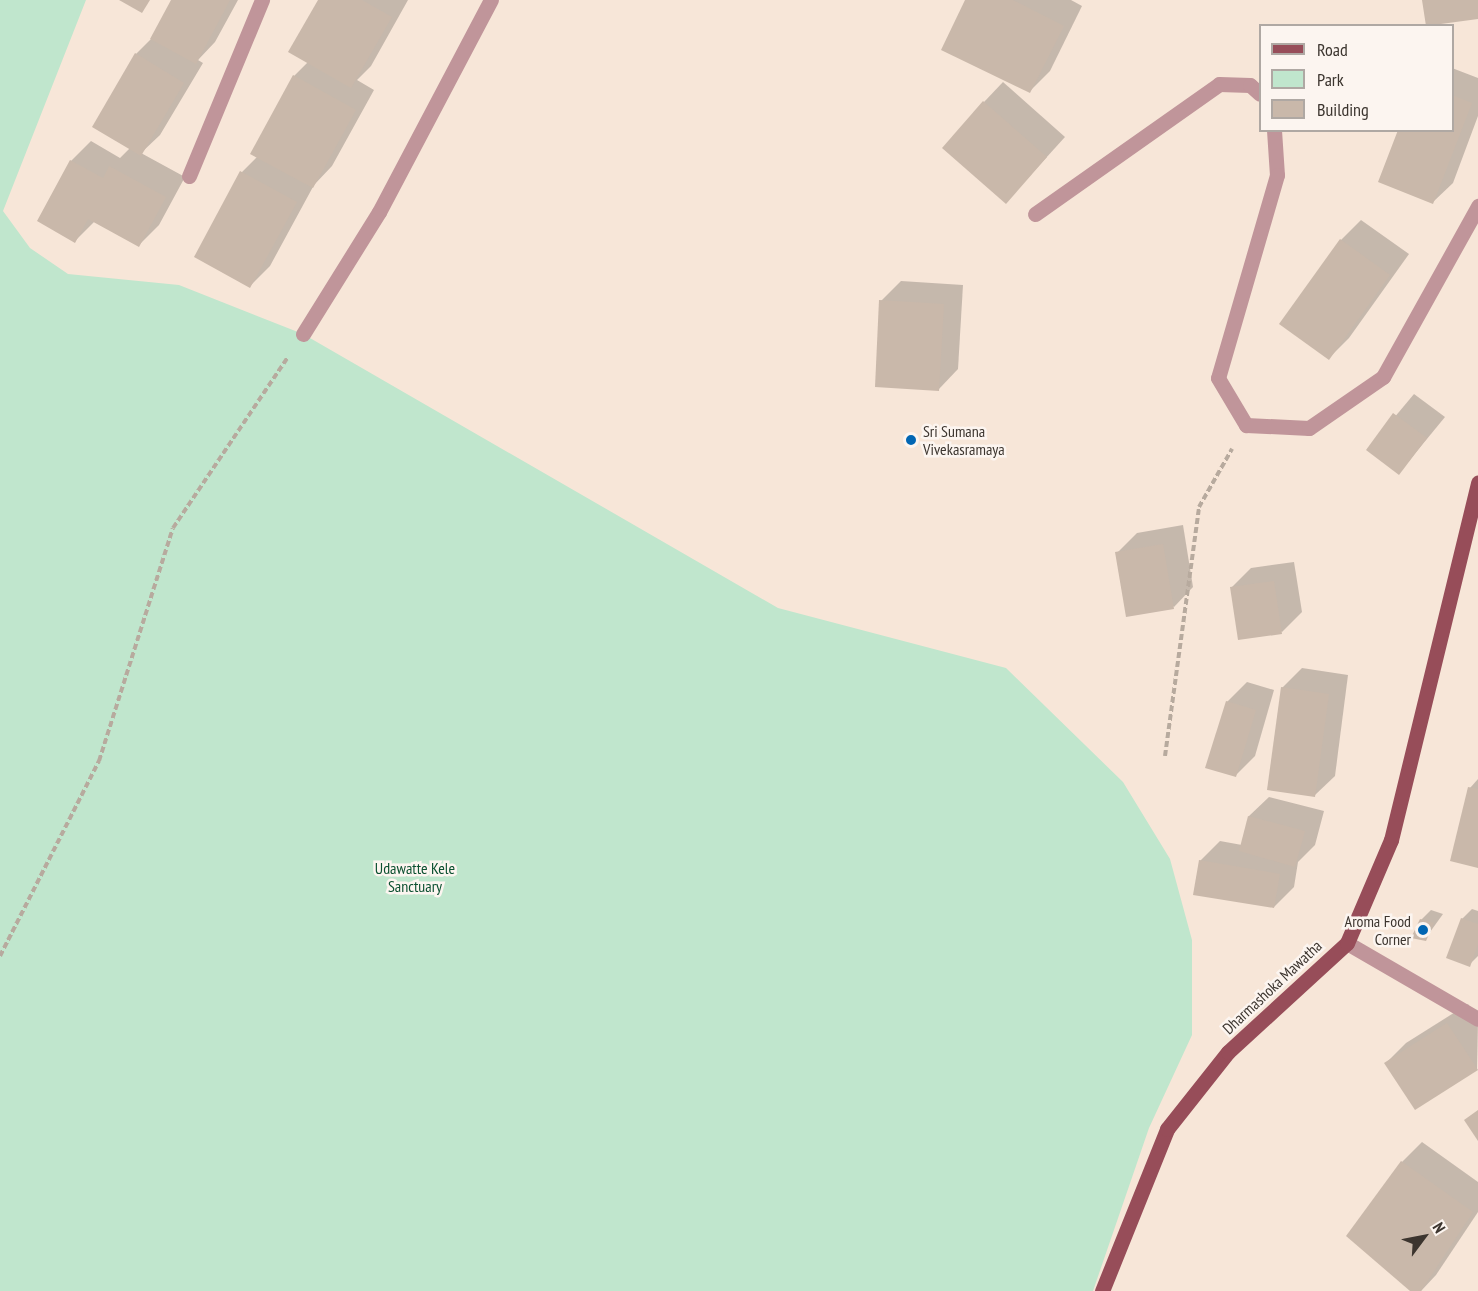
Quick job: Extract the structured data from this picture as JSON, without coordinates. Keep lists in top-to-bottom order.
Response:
{
  "streets": {
    "main road": ["Dharmashoka Mawatha"]
  },
  "parks": ["Udawatte Kele Sanctuary"],
  "places": ["Sri Sumana Vivekasramaya", "Aroma Food Corner"],
  "legend": ["Road", "Park", "Building"],
  "north": "top right"
}
